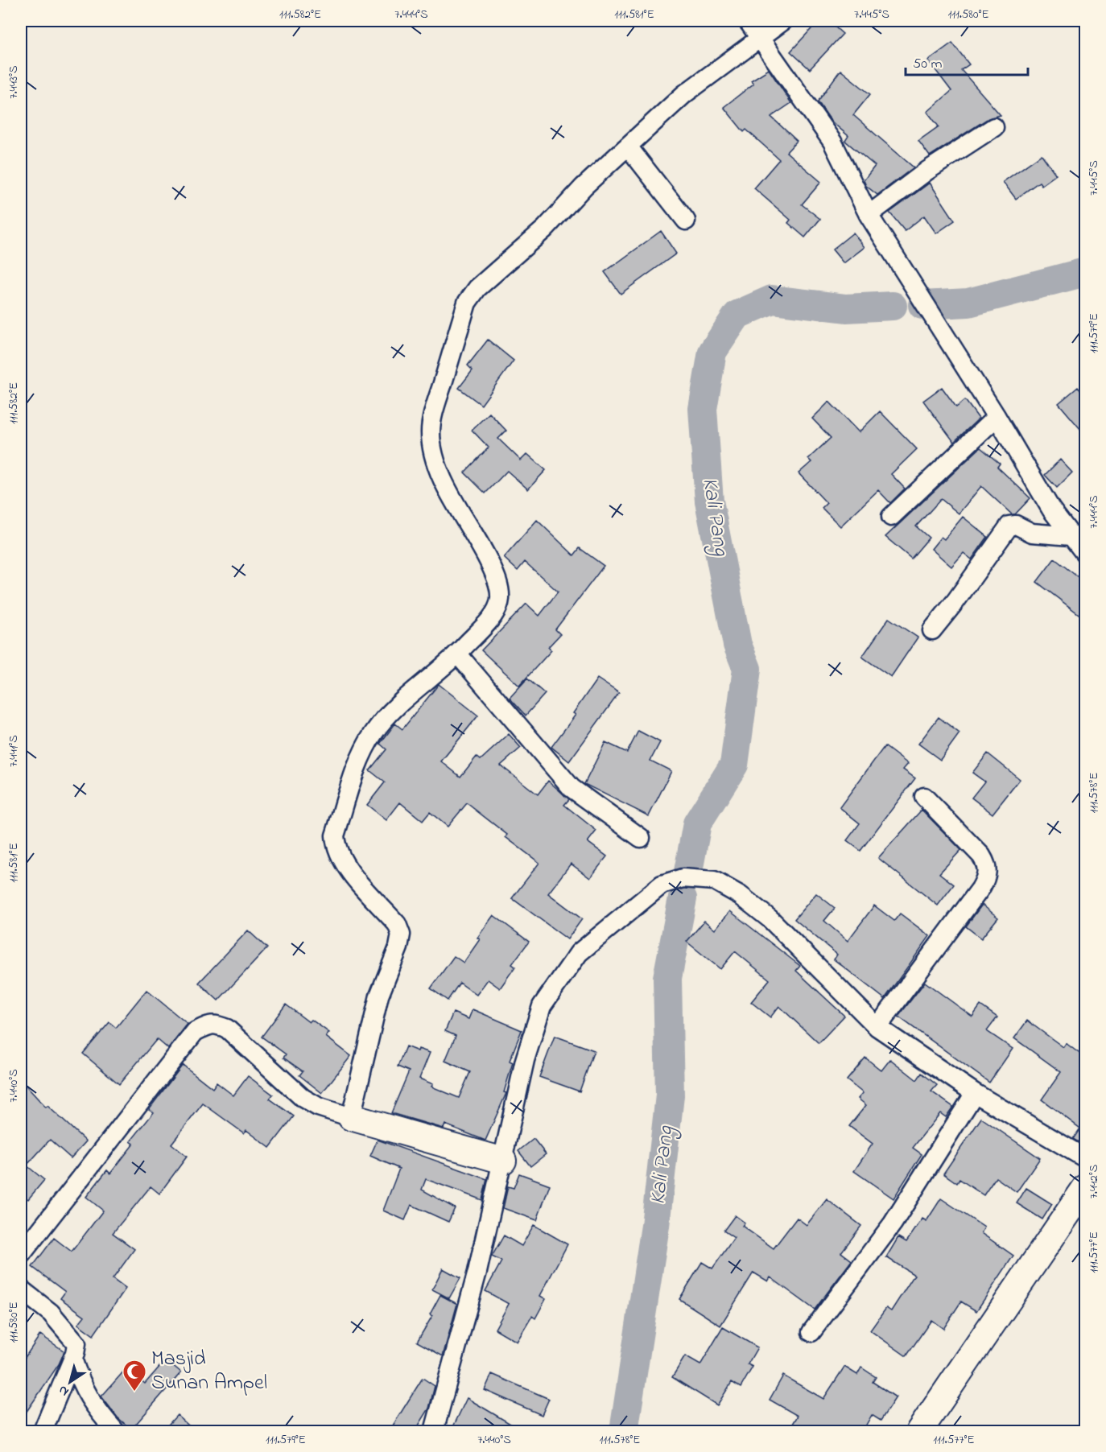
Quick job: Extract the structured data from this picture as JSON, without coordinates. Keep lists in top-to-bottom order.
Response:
{
  "water": ["Kali Pang"],
  "places": {
    "mosque": ["Masjid Sunan Ampel"]
  },
  "scale_bar": "50 m",
  "north": "bottom left",
  "coordinates": [
    "111.582°E",
    "7.444°S",
    "111.581°E",
    "7.445°S",
    "111.580°E",
    "7.443°S",
    "111.579°E",
    "7.441°S",
    "111.578°E",
    "7.440°S",
    "7.442°S",
    "111.577°E"
  ]
}
